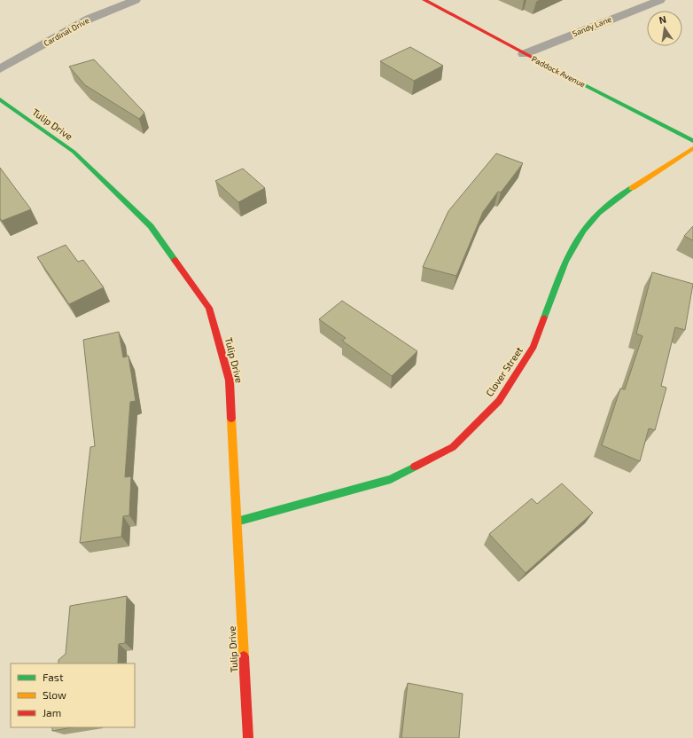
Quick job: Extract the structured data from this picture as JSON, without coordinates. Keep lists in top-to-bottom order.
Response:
{
  "streets": {
    "street": [
      "Sandy Lane",
      "Cardinal Drive",
      "Paddock Avenue",
      "Tulip Drive",
      "Clover Street"
    ]
  },
  "crossings": [
    ["Sandy Lane", "Paddock Avenue"],
    ["Tulip Drive", "Clover Street"]
  ],
  "legend": ["Fast", "Slow", "Jam"],
  "north": "top"
}
